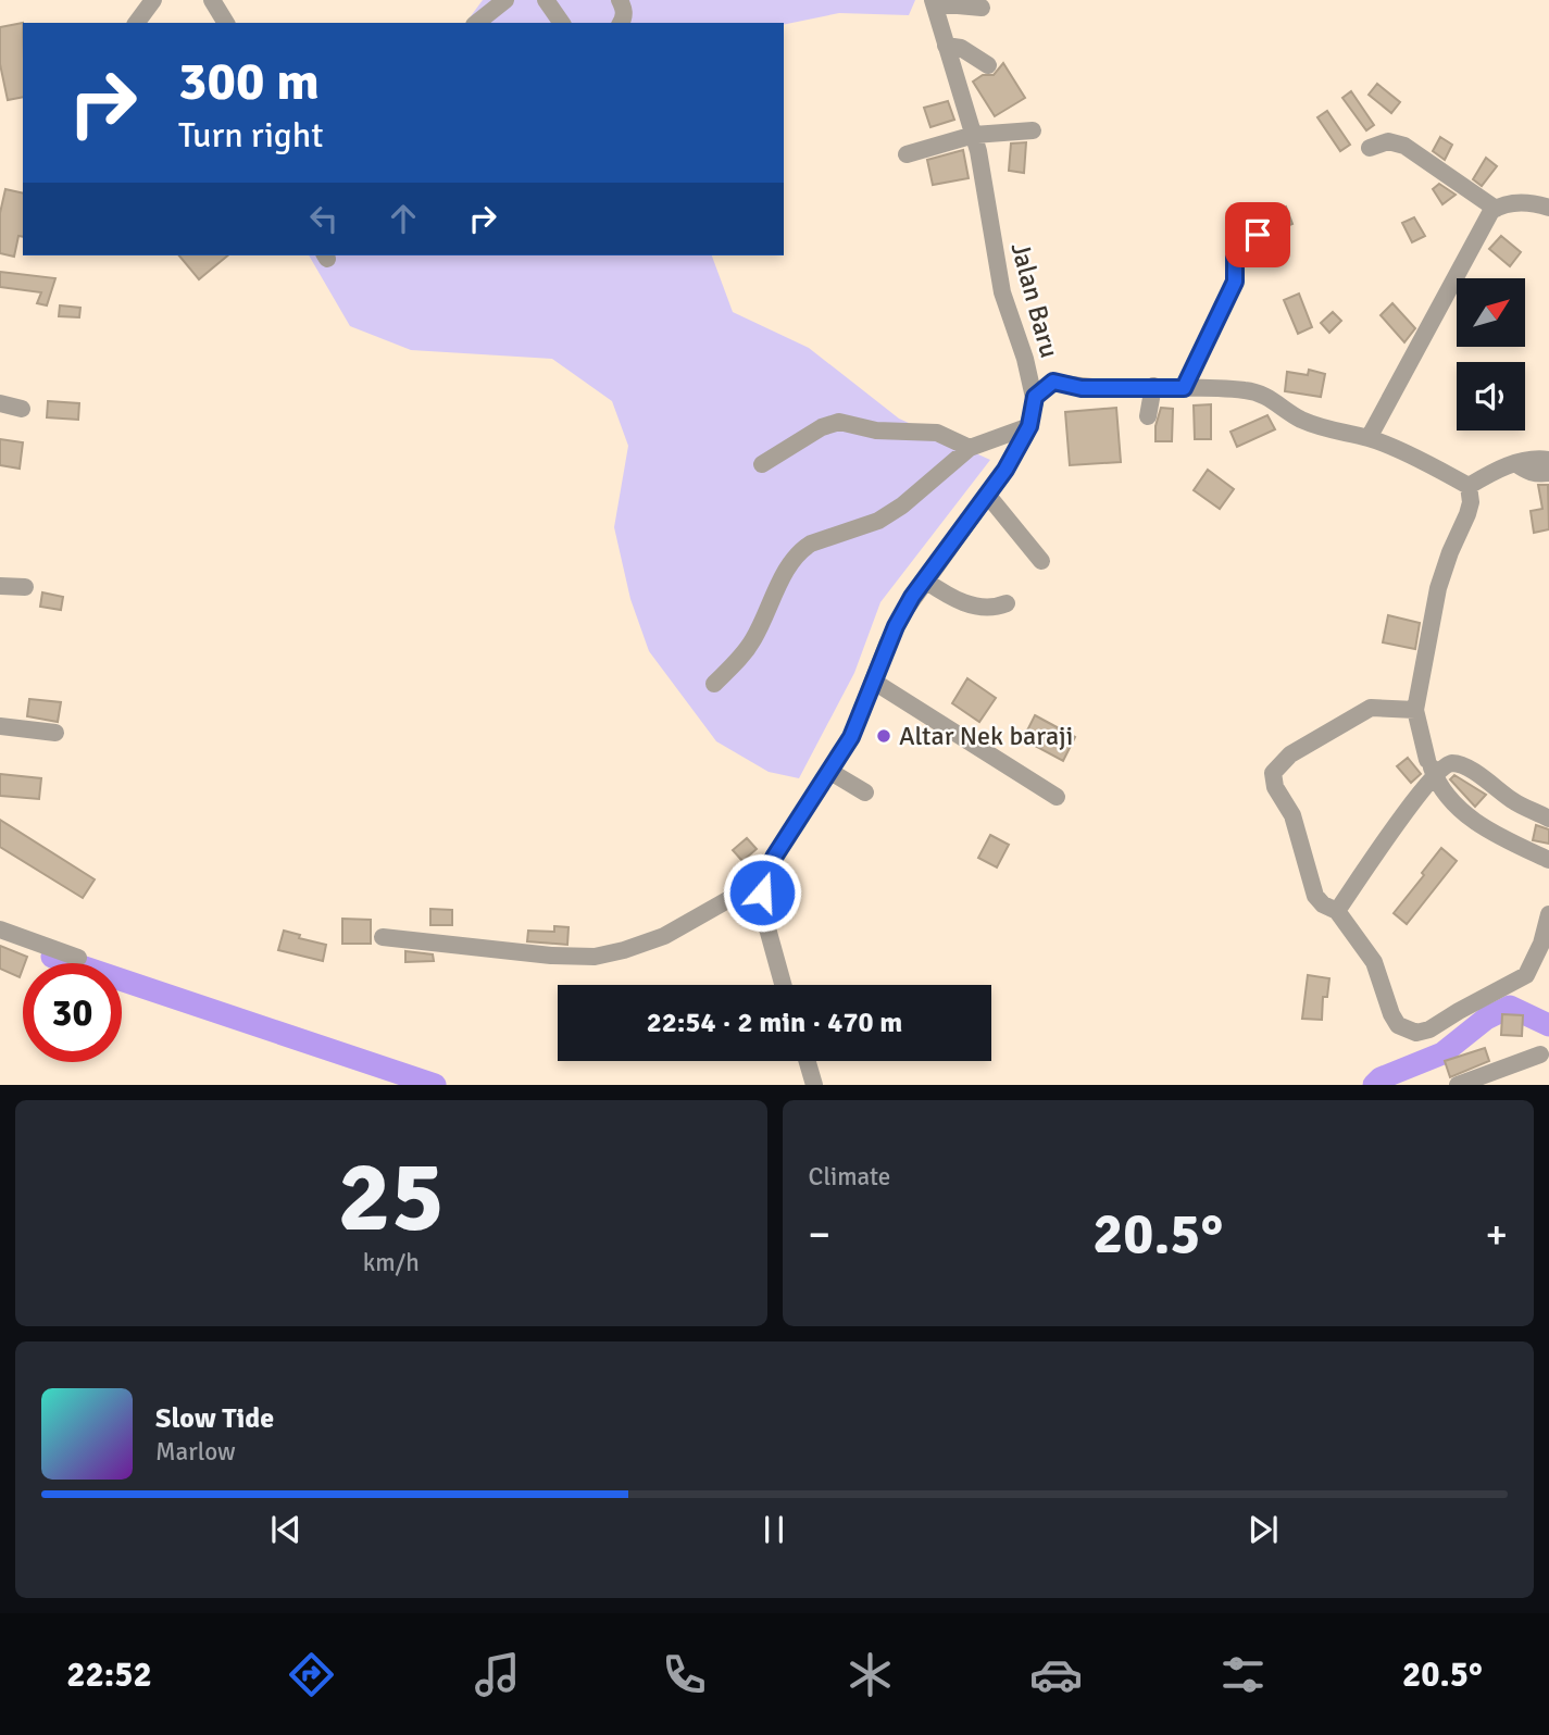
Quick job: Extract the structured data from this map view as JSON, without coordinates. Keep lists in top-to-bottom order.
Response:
{
  "streets": {
    "street": ["Jalan Baru"]
  },
  "places": ["Altar Nek baraji"],
  "north": "top right",
  "page": {
    "turn": ["300 m", "Turn right"],
    "limit": "30",
    "trip": "22:54 · 2 min · 470 m",
    "tile": [
      ["25", "km/h"],
      "Climate"
    ],
    "heat": ["−", "20.5°", "+"],
    "song": ["Slow Tide", "Marlow"],
    "tabs": ["22:52", "20.5°"]
  }
}
